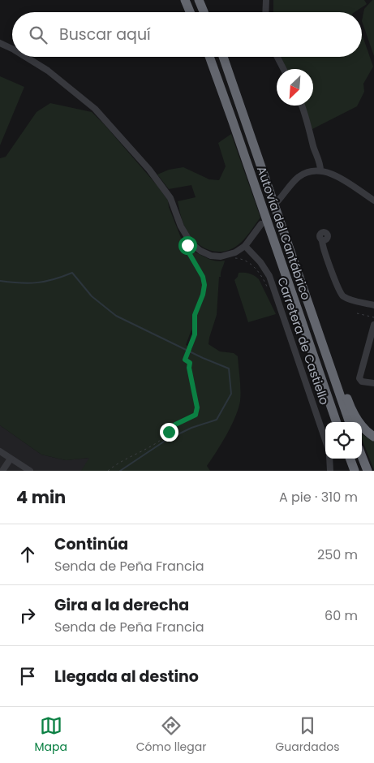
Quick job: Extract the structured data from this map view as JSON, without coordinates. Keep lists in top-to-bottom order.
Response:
{
  "streets": {
    "highway": ["Autovía del Cantábrico"],
    "street": ["Carretera de Castiello"]
  },
  "north": "bottom left",
  "page": {
    "search": "Buscar aquí",
    "heading": ["4 min", "A pie · 310 m"],
    "list": [
      ["Continúa", "Senda de Peña Francia", "250 m"],
      ["Gira a la derecha", "Senda de Peña Francia", "60 m"],
      "Llegada al destino"
    ],
    "nav": ["Mapa", "Cómo llegar", "Guardados"]
  }
}
